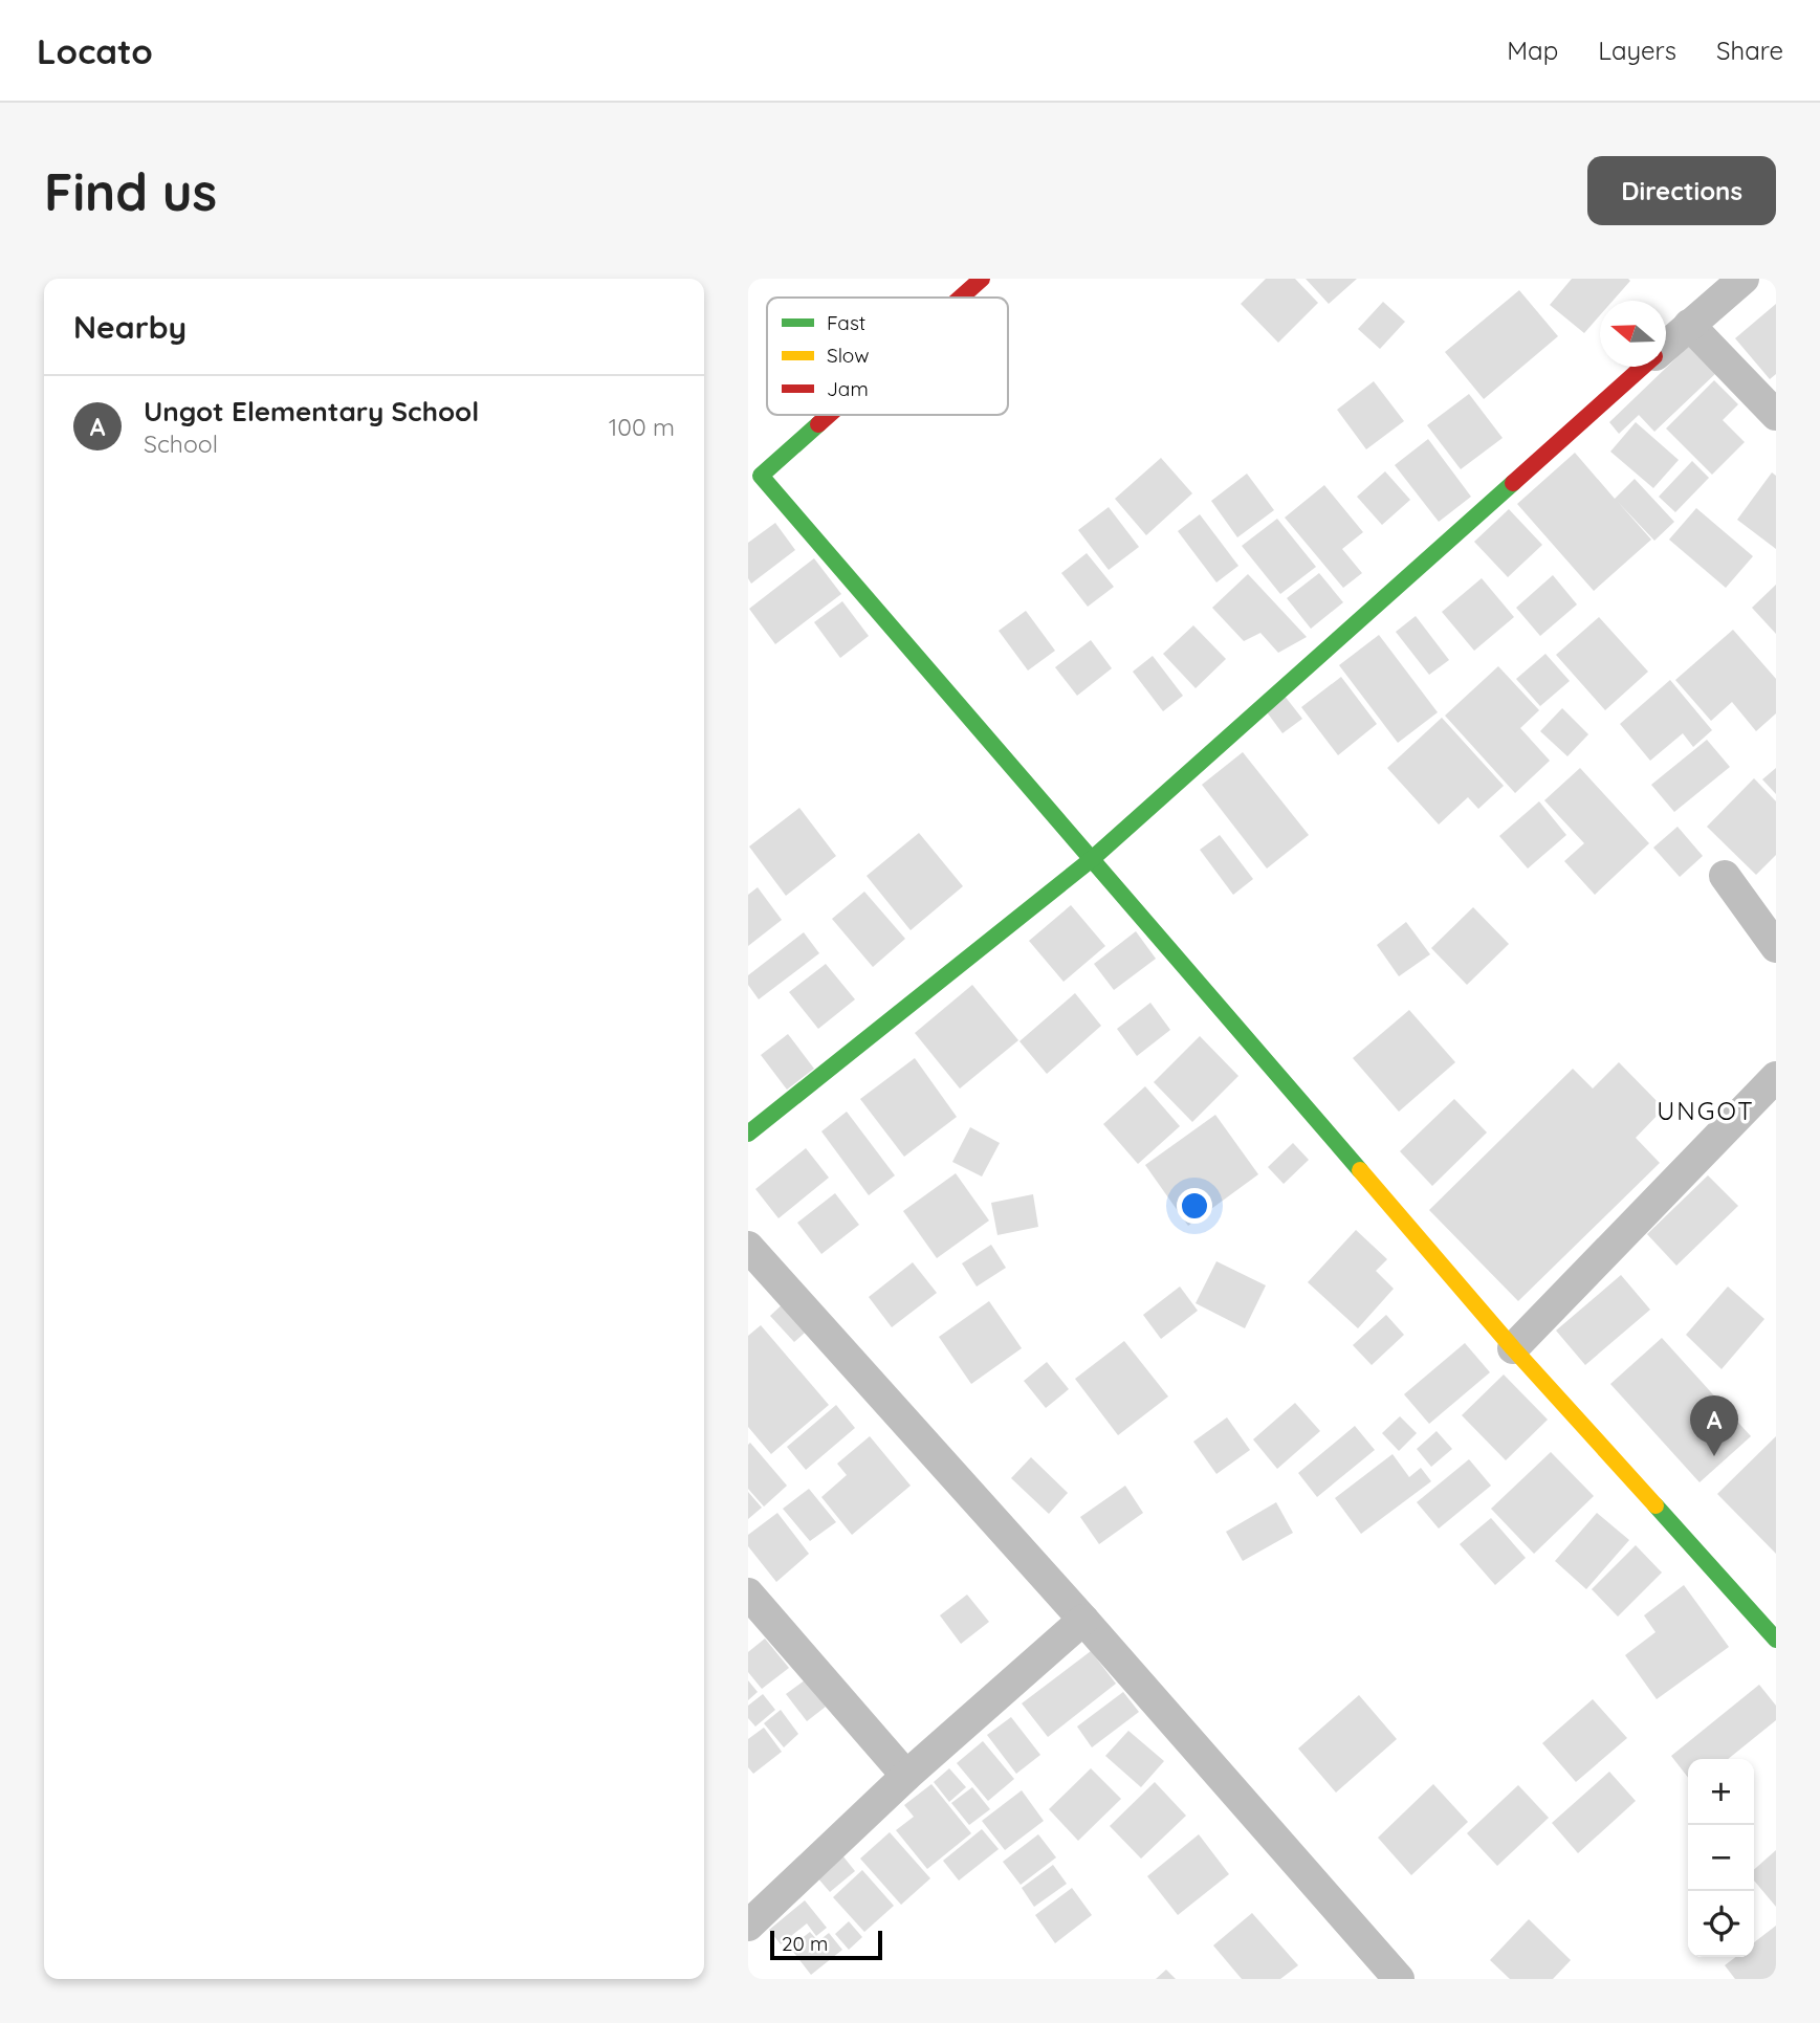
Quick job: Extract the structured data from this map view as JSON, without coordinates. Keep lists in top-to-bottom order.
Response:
{
  "districts": ["UNGOT"],
  "legend": ["Fast", "Slow", "Jam"],
  "scale_bar": "20 m",
  "north": "left",
  "page": {
    "header": "Locato",
    "nav": ["Map", "Layers", "Share"],
    "buttons": "Directions",
    "title": "Find us",
    "heading": "Nearby",
    "list": [
      {
        "mark": "A",
        "name": "Ungot Elementary School",
        "note": "School",
        "value": "100 m"
      }
    ],
    "pins": "A",
    "map_buttons": ["+", "−"],
    "scale": "20 m"
  }
}
